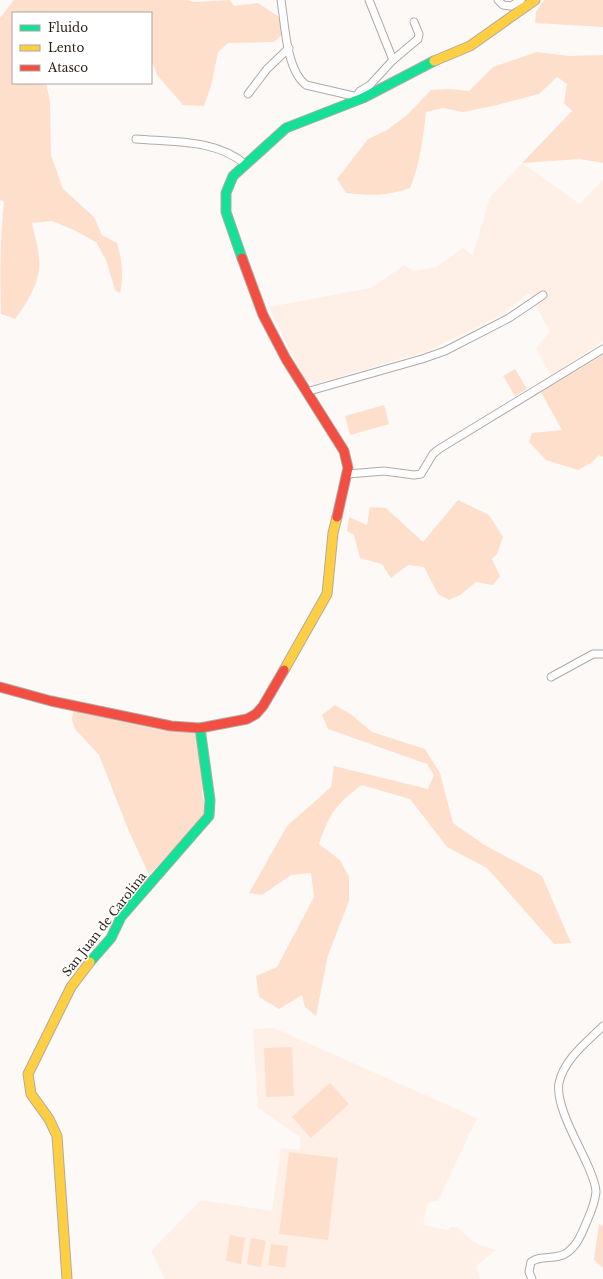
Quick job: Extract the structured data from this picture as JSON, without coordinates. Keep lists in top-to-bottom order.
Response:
{
  "streets": {
    "street": ["San Juan de Carolina"]
  },
  "legend": ["Fluido", "Lento", "Atasco"]
}
